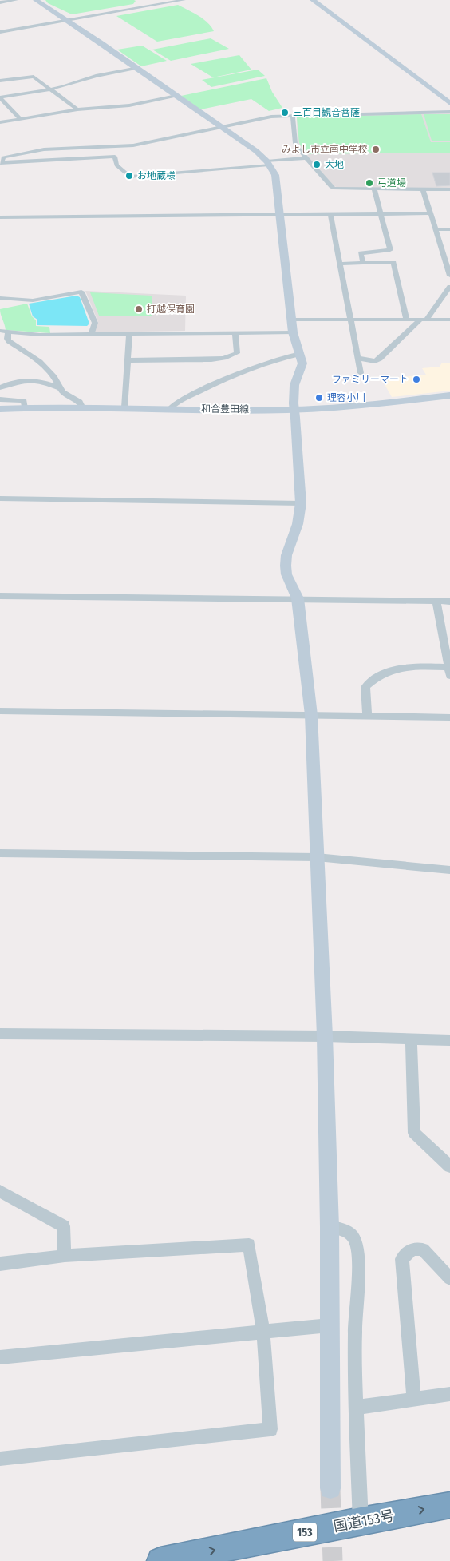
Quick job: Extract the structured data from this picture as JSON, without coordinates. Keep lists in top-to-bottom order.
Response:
{
  "streets": {
    "highway": ["国道153号", "153"],
    "street": ["和合豊田線"]
  },
  "one_way": ["国道153号"],
  "places": [
    "三百目観音菩薩",
    "みよし市立南中学校",
    "大地",
    "お地蔵様",
    "弓道場",
    "打越保育園",
    "ファミリーマート",
    "理容小川"
  ]
}
